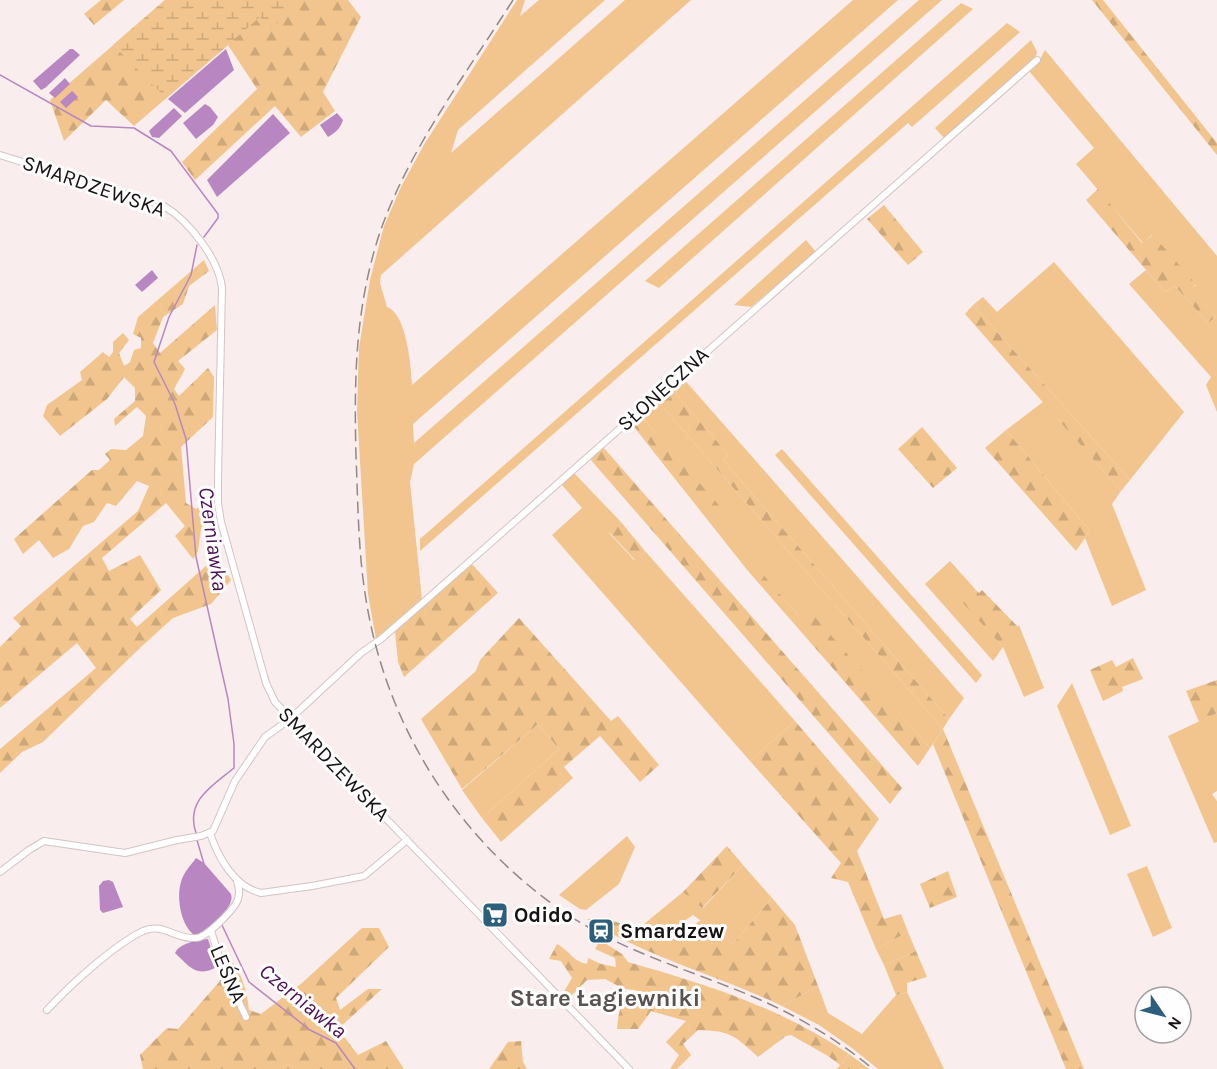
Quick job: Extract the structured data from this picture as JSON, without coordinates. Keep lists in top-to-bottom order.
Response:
{
  "streets": {
    "street": ["SMARDZEWSKA", "SŁONECZNA", "LEŚNA"]
  },
  "crossings": [
    ["SMARDZEWSKA", "SŁONECZNA"]
  ],
  "districts": ["Stare Łagiewniki"],
  "water": ["Czerniawka"],
  "places": {
    "supermarket": ["Odido"],
    "station": ["Smardzew"]
  },
  "north": "bottom right"
}
